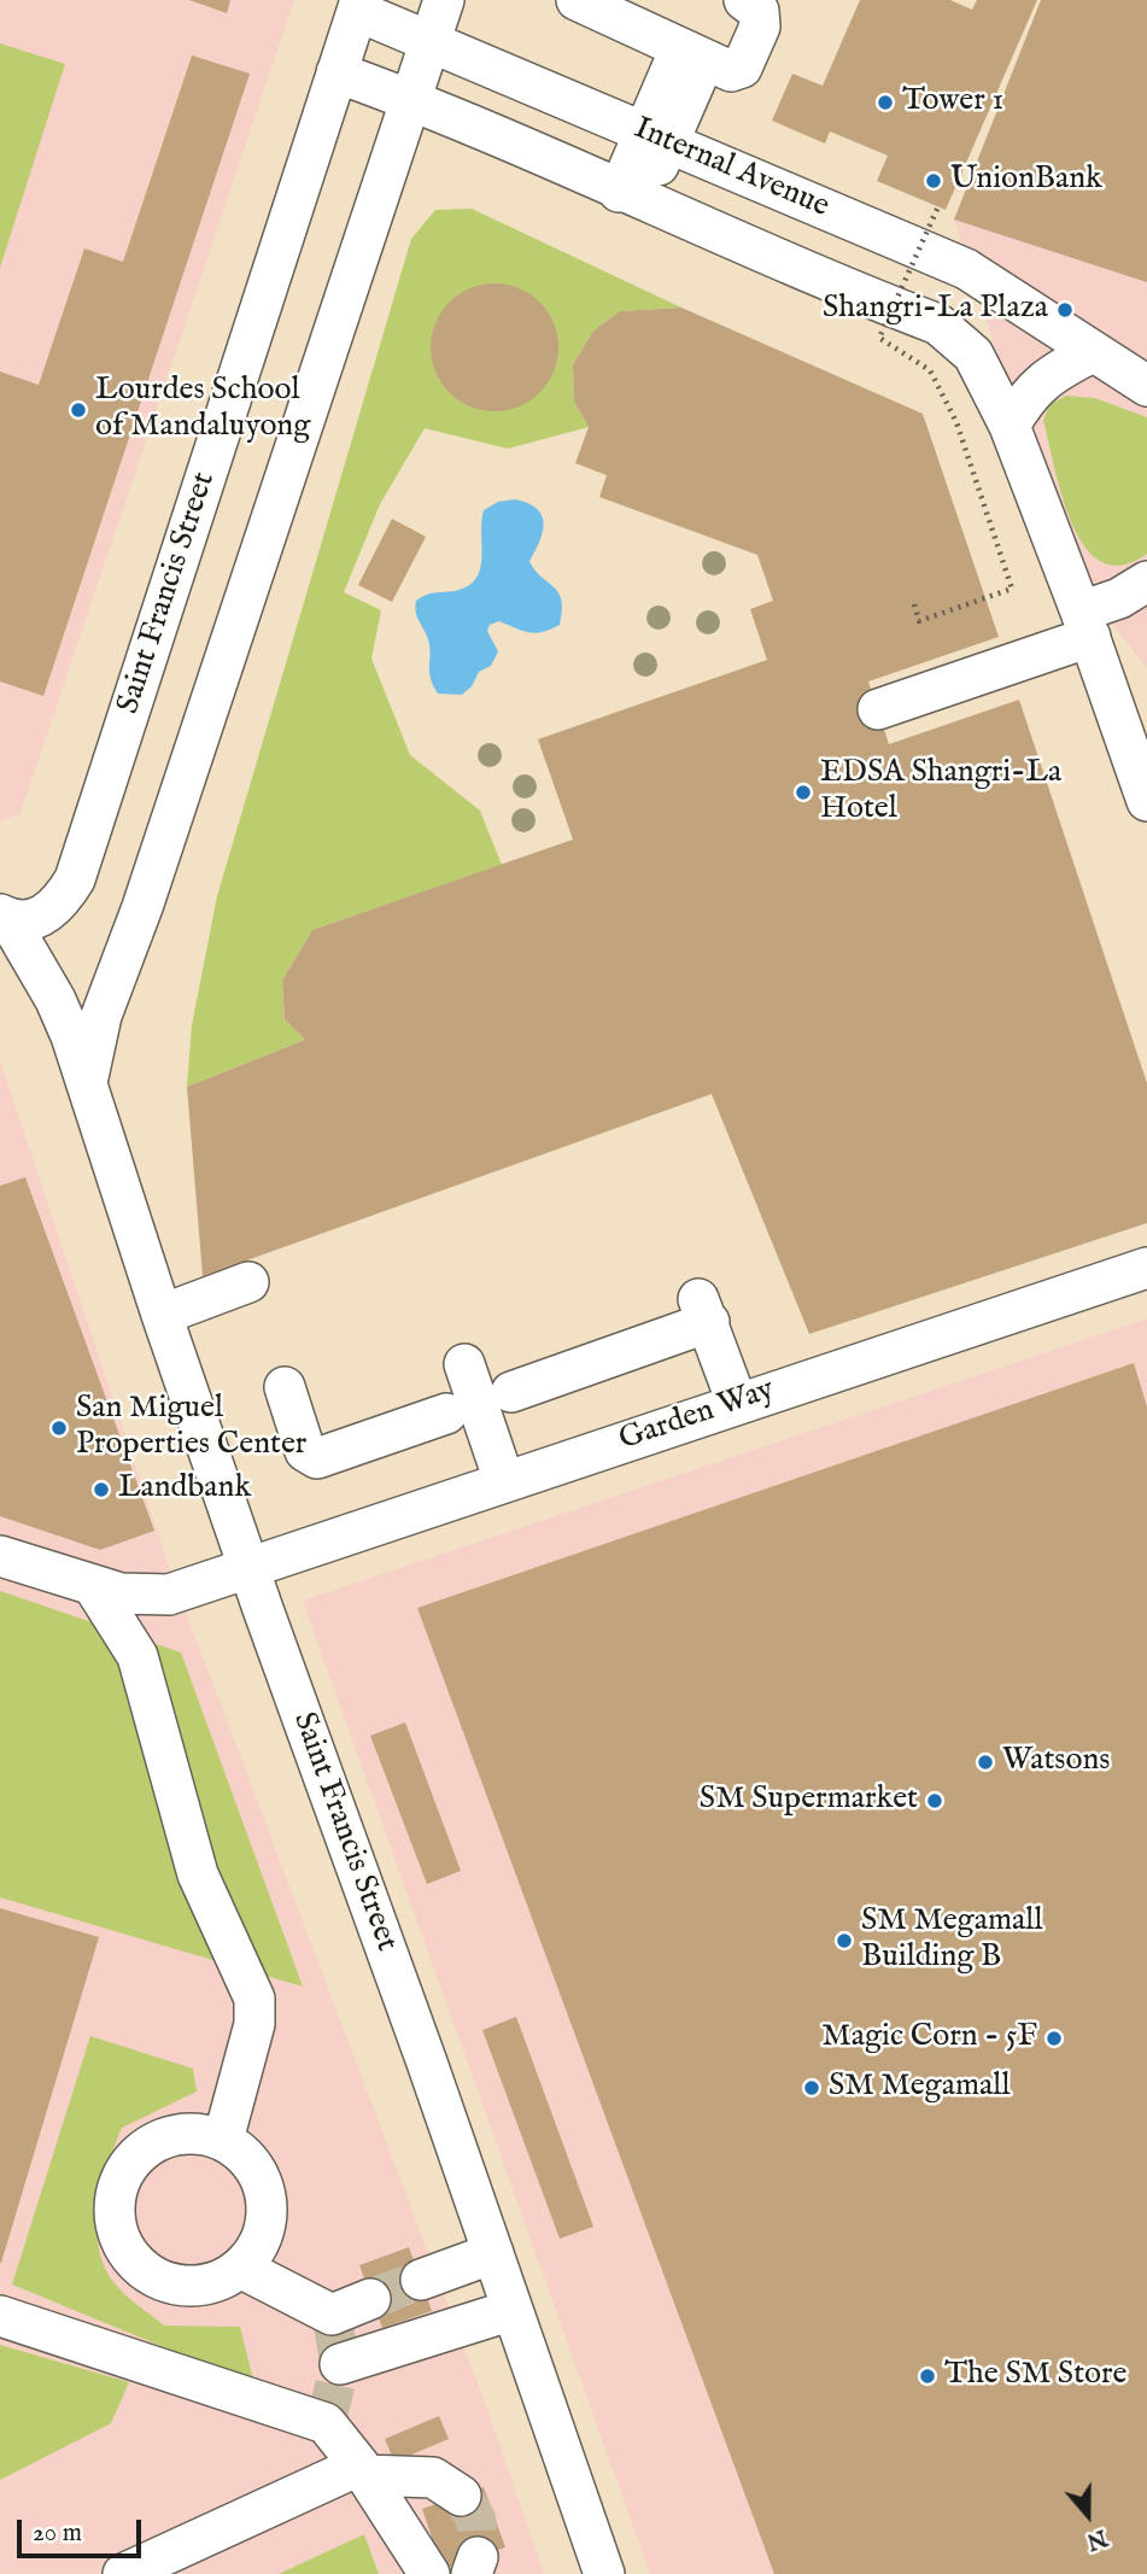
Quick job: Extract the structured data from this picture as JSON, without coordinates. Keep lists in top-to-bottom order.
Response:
{
  "streets": {
    "street": ["Internal Avenue", "Saint Francis Street", "Garden Way"]
  },
  "crossings": [
    ["Internal Avenue", "Saint Francis Street"],
    ["Saint Francis Street", "Garden Way"]
  ],
  "places": [
    "Tower 1",
    "UnionBank",
    "Shangri-La Plaza",
    "Lourdes School of Mandaluyong",
    "EDSA Shangri-La Hotel",
    "San Miguel Properties Center",
    "Landbank",
    "Watsons",
    "SM Supermarket",
    "SM Megamall Building B",
    "Magic Corn - 5F",
    "SM Megamall",
    "The SM Store"
  ],
  "scale_bar": "20 m",
  "north": "bottom"
}
